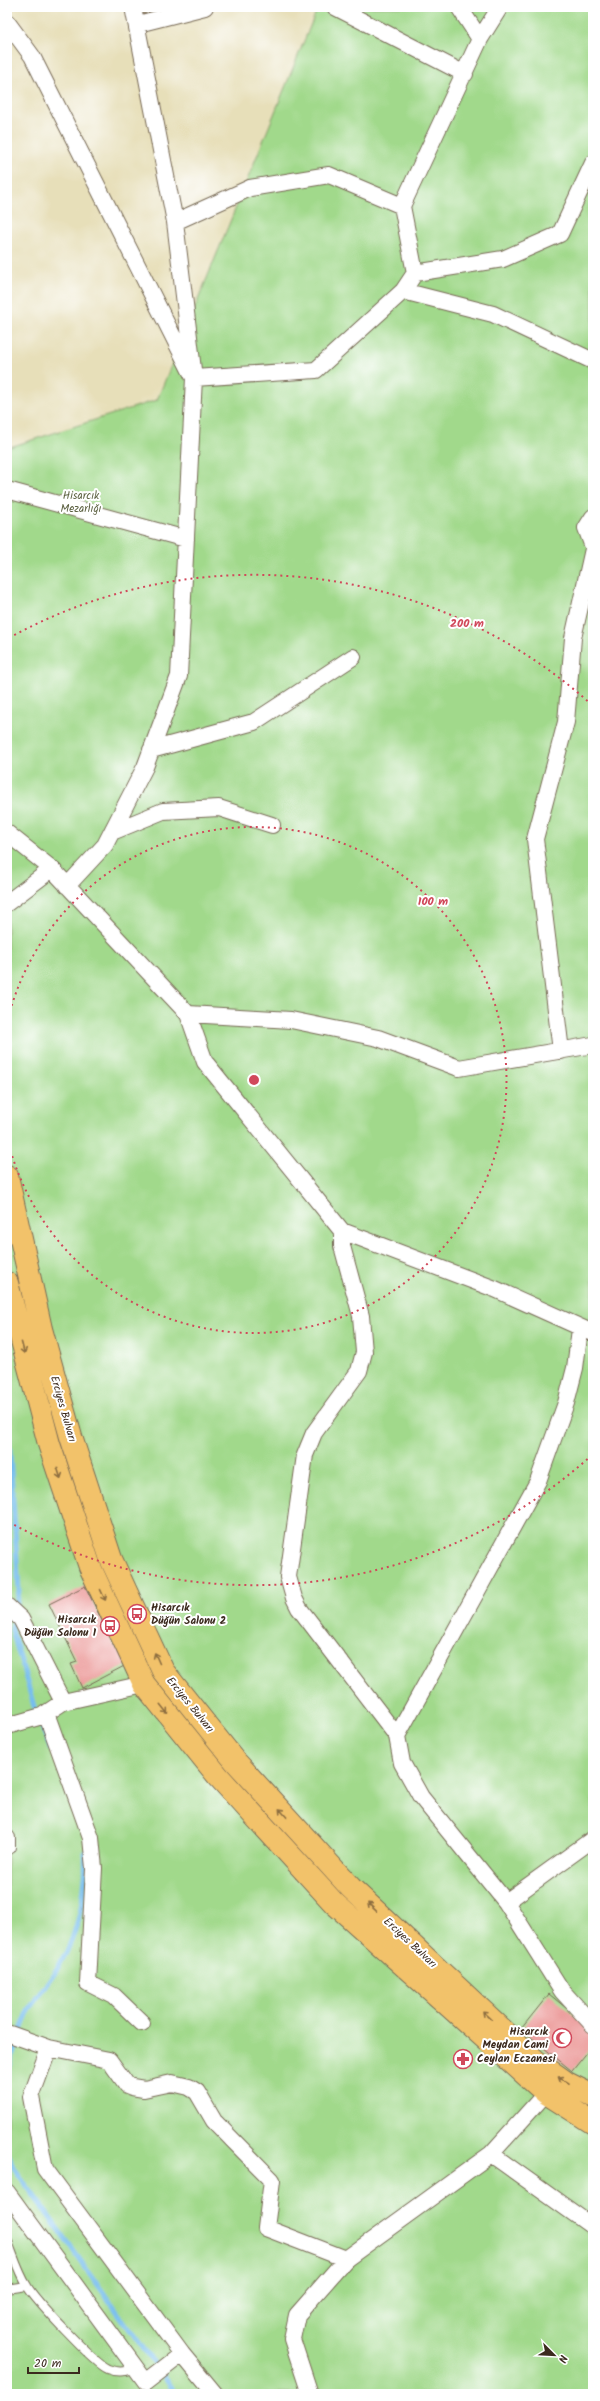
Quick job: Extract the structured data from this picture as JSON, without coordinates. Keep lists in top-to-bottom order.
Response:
{
  "streets": {
    "highway": ["Erciyes Bulvarı"]
  },
  "parks": ["Hisarcık Mezarlığı"],
  "places": {
    "bus stop": ["Hisarcık Düğün Salonu 2", "Hisarcık Düğün Salonu 1"],
    "mosque": ["Hisarcık Meydan Cami"],
    "pharmacy": ["Ceylan Eczanesi"]
  },
  "scale_bar": "20 m",
  "north": "bottom right",
  "rings": ["200 m", "100 m"]
}
